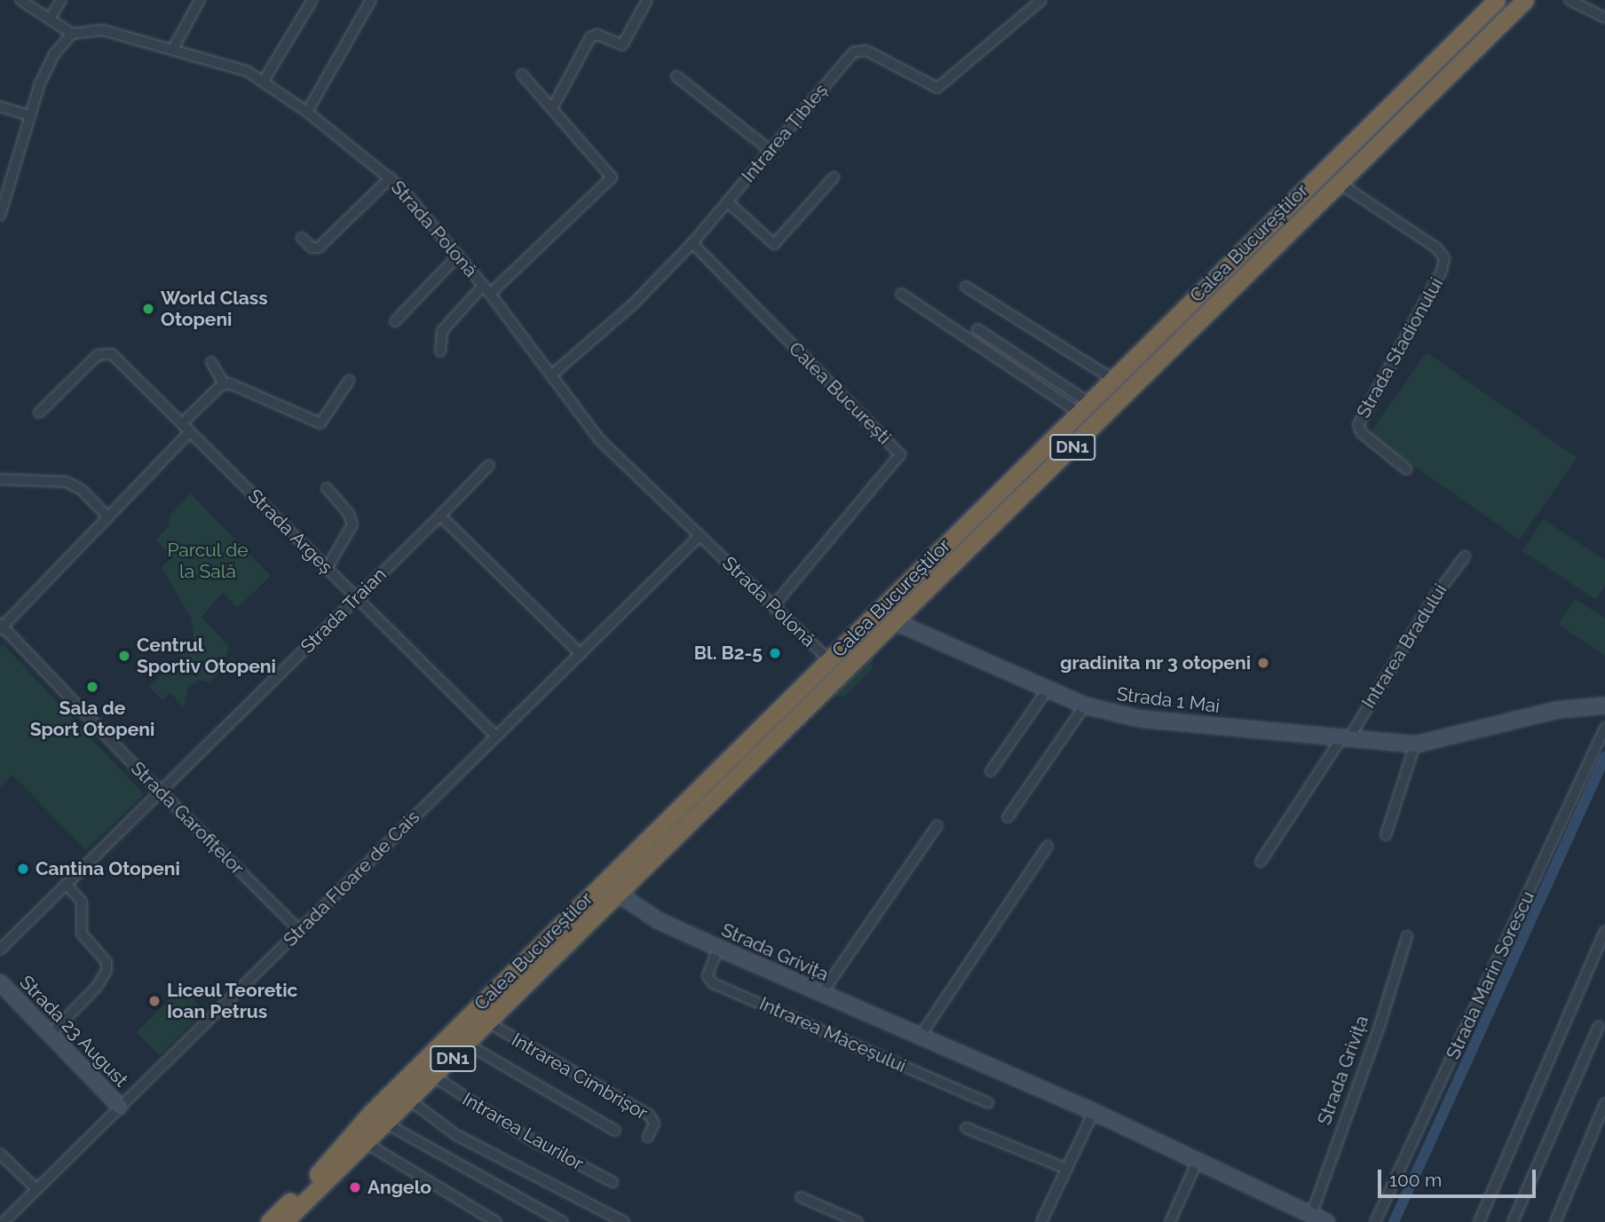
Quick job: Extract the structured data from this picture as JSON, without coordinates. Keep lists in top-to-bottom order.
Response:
{
  "streets": {
    "highway": ["Calea Bucureștilor", "DN1"],
    "street": [
      "Intrarea Țibleș",
      "Strada Polonă",
      "Strada Stadionului",
      "Calea București",
      "Strada Argeș",
      "Strada Traian",
      "Intrarea Bradului",
      "Strada 1 Mai",
      "Strada Garofițelor",
      "Strada Floare de Cais",
      "Strada Grivița",
      "Strada Marin Sorescu",
      "Strada 23 August",
      "Intrarea Măceșului",
      "Intrarea Cimbrișor",
      "Intrarea Laurilor"
    ]
  },
  "crossings": [
    ["Intrarea Țibleș", "Strada Polonă"],
    ["Intrarea Țibleș", "Calea București"],
    ["Strada Polonă", "Calea Bucureștilor"],
    ["Strada Polonă", "Calea București"],
    ["Strada Polonă", "Strada Floare de Cais"],
    ["Calea Bucureștilor", "Strada Stadionului"],
    ["Calea Bucureștilor", "Strada 1 Mai"],
    ["Calea Bucureștilor", "Strada Grivița"],
    ["Calea Bucureștilor", "Intrarea Cimbrișor"],
    ["Calea Bucureștilor", "Intrarea Laurilor"],
    ["Strada Argeș", "Strada Traian"],
    ["Strada Argeș", "Strada Floare de Cais"],
    ["Strada Traian", "Strada Garofițelor"],
    ["Intrarea Bradului", "Strada 1 Mai"],
    ["Strada Garofițelor", "Strada Floare de Cais"],
    ["Strada Floare de Cais", "Strada 23 August"],
    ["Strada Grivița", "Intrarea Măceșului"]
  ],
  "parks": ["Parcul de la Sală"],
  "places": [
    "World Class Otopeni",
    "Bl. B2-5",
    "Centrul Sportiv Otopeni",
    "gradinita nr 3 otopeni",
    "Sala de Sport Otopeni",
    "Cantina Otopeni",
    "Liceul Teoretic Ioan Petrus",
    "Angelo"
  ],
  "scale_bar": "100 m"
}
